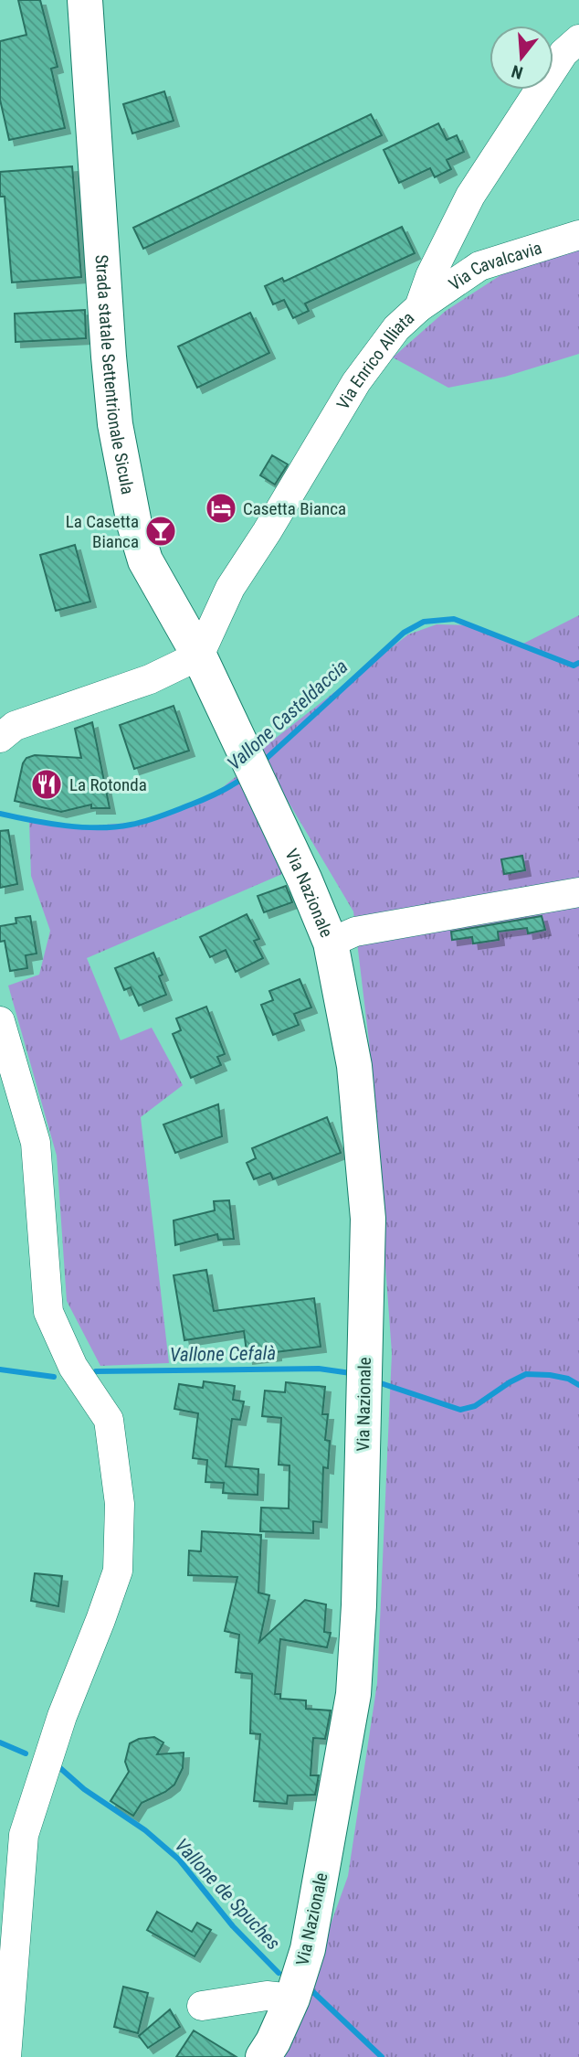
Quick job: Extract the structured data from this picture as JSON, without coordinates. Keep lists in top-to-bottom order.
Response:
{
  "streets": {
    "main road": ["Strada statale Settentrionale Sicula", "Via Nazionale"],
    "street": ["Via Cavalcavia", "Via Enrico Alliata"]
  },
  "crossings": [
    ["Via Cavalcavia", "Via Enrico Alliata"],
    ["Via Enrico Alliata", "Strada statale Settentrionale Sicula"],
    ["Strada statale Settentrionale Sicula", "Via Nazionale"]
  ],
  "water": ["Vallone Casteldaccia", "Vallone Cefalà", "Vallone de Spuches"],
  "places": {
    "hotel": ["Casetta Bianca"],
    "bar": ["La Casetta Bianca"],
    "restaurant": ["La Rotonda"]
  },
  "north": "bottom"
}
